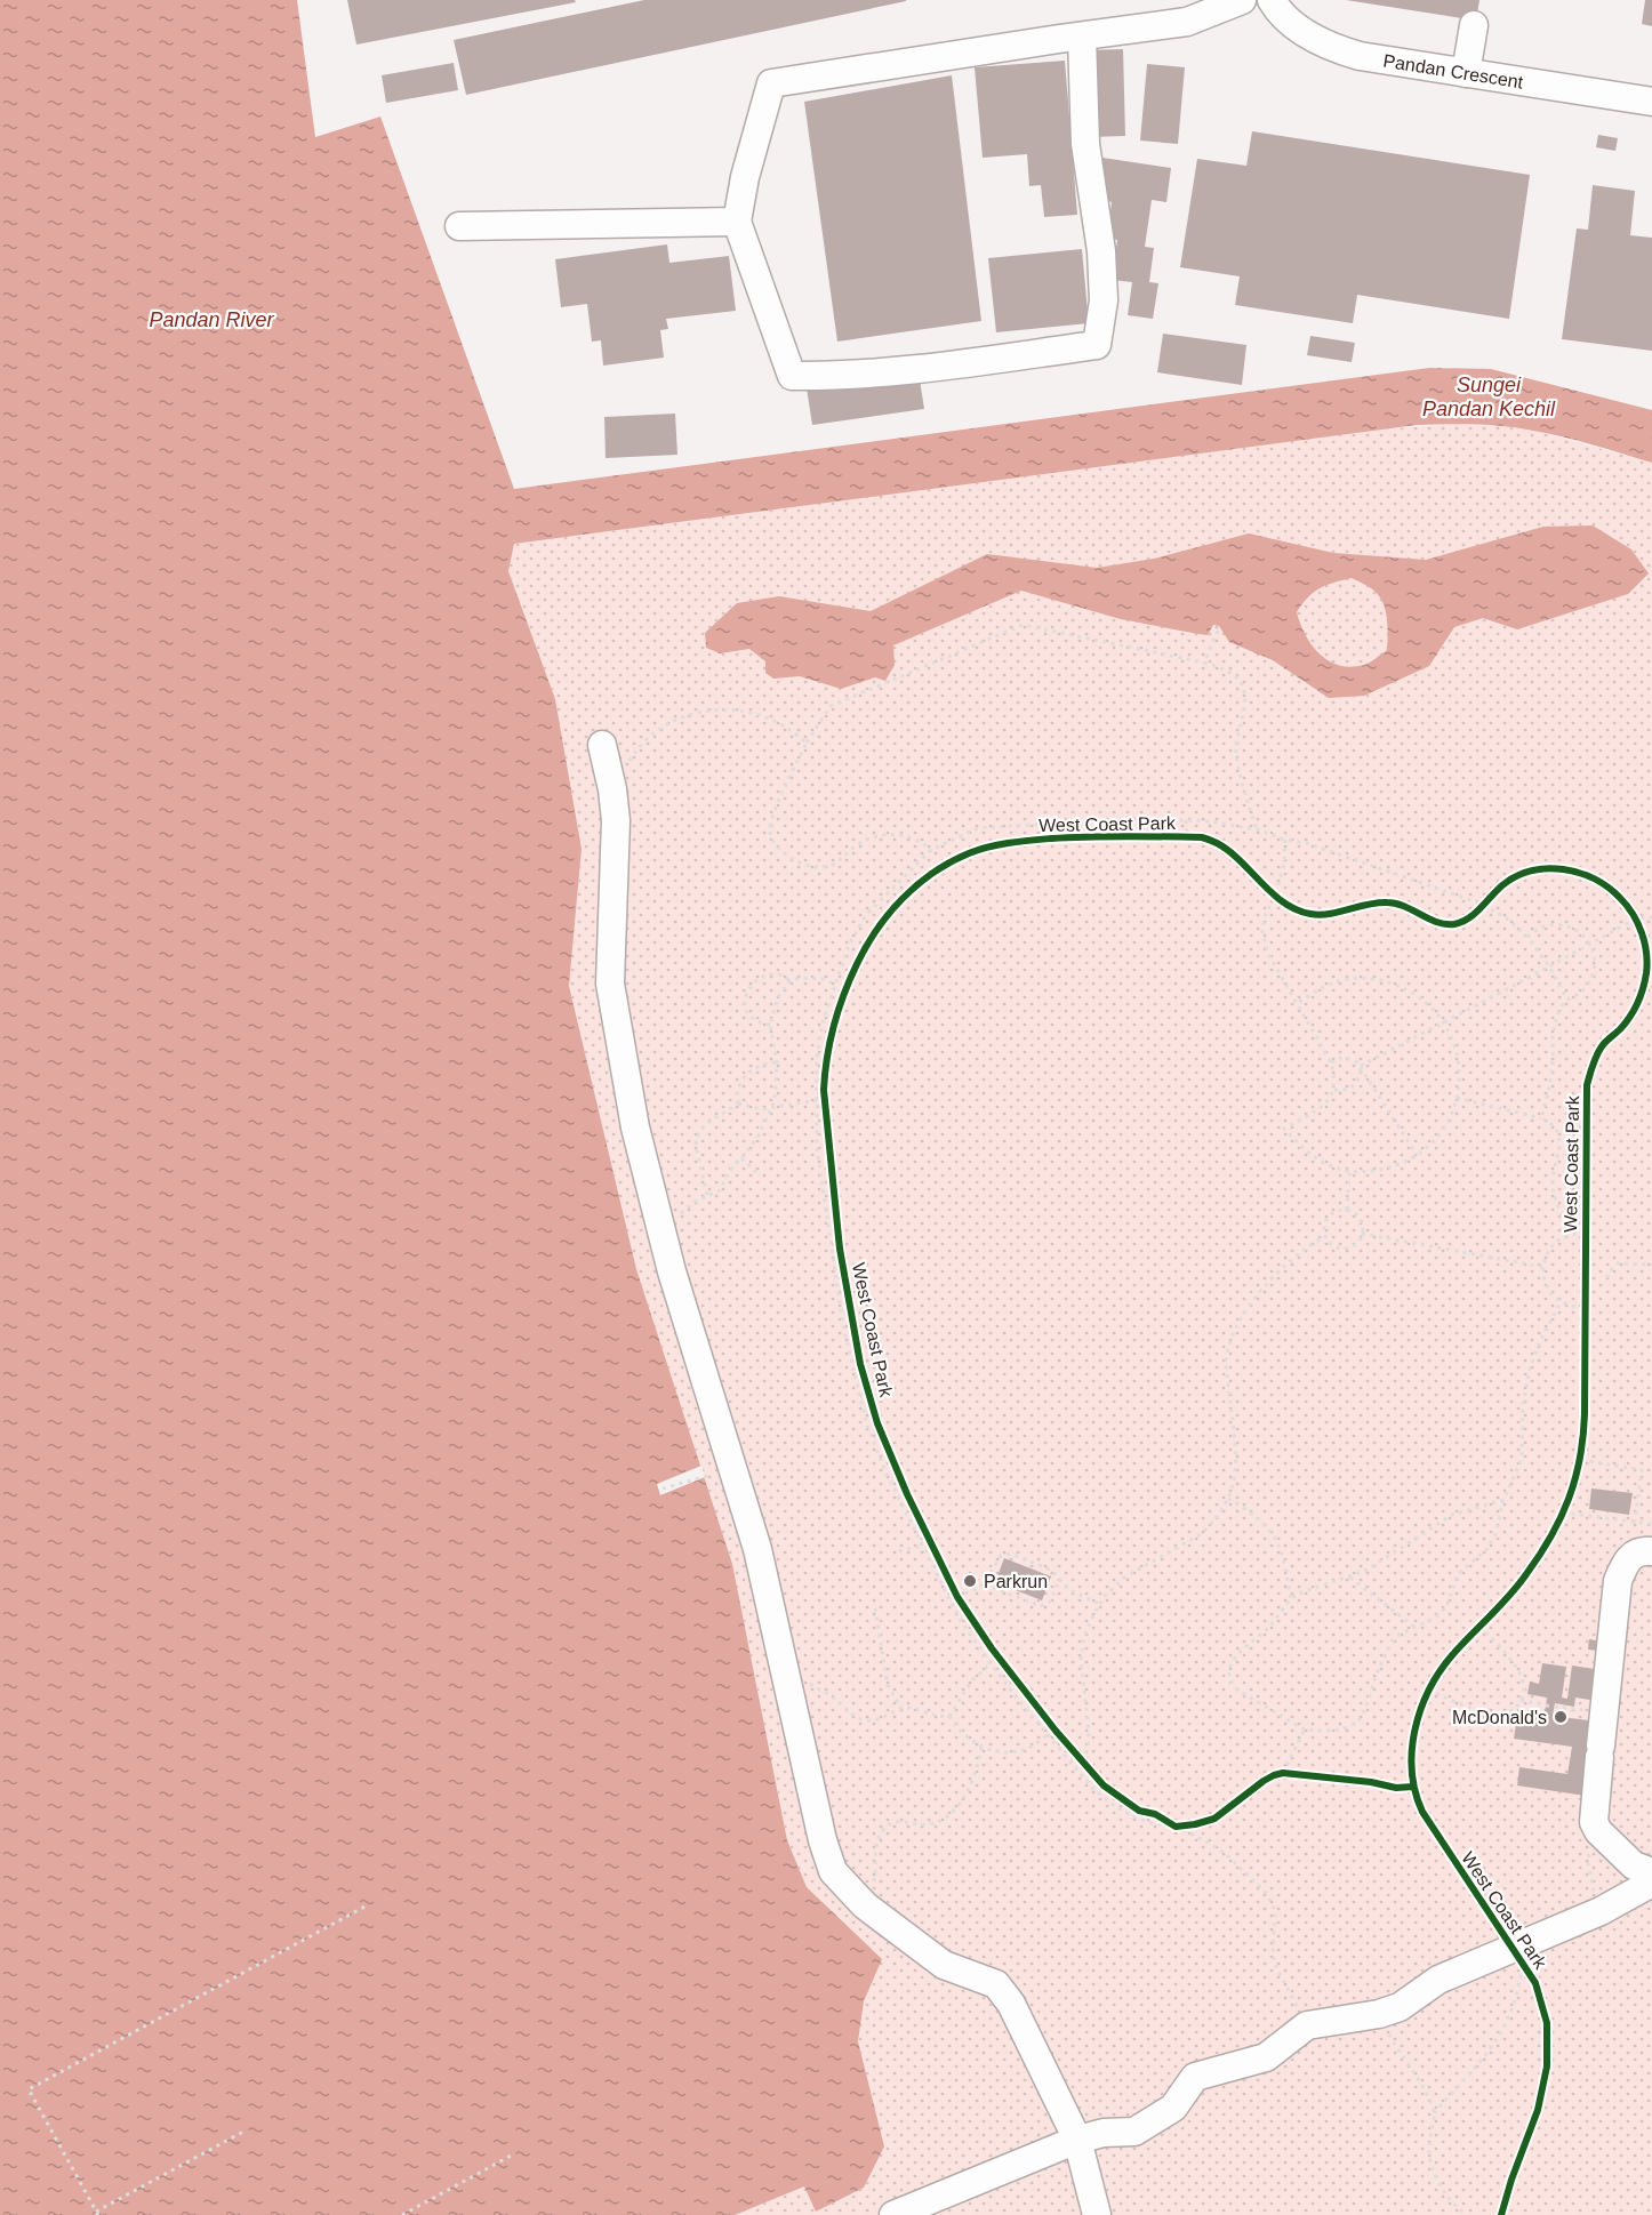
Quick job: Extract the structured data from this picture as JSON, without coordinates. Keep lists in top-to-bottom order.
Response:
{
  "streets": {
    "street": ["Pandan Crescent"],
    "cycle path": ["West Coast Park"]
  },
  "water": ["Pandan River", "Sungei Pandan Kechil"],
  "places": ["Parkrun", "McDonald's"]
}
